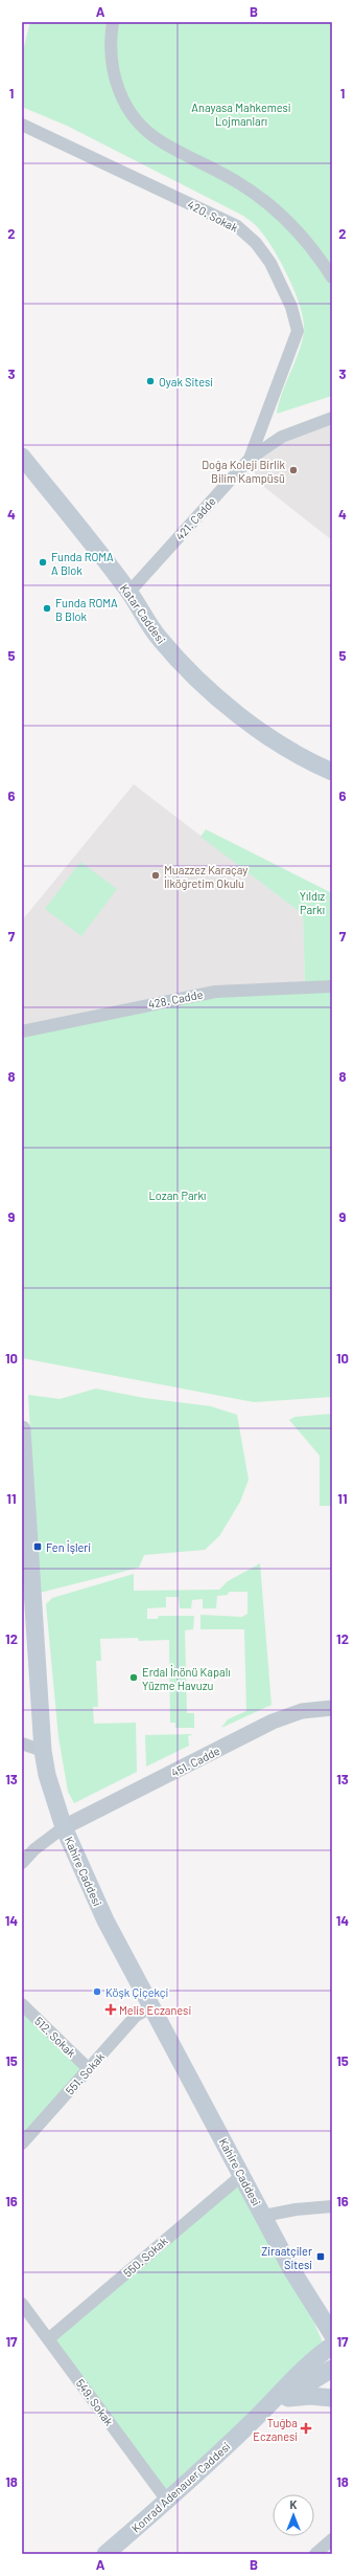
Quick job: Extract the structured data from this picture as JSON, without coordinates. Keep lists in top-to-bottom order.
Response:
{
  "streets": {
    "main road": ["Katar Caddesi", "Kahire Caddesi", "Konrad Adenauer Caddesi"],
    "street": [
      "420. Sokak",
      "421. Cadde",
      "428. Cadde",
      "451. Cadde",
      "512. Sokak",
      "551. Sokak",
      "550. Sokak",
      "549. Sokak"
    ]
  },
  "crossings": [
    ["420. Sokak", "421. Cadde"],
    ["421. Cadde", "Katar Caddesi"],
    ["451. Cadde", "Kahire Caddesi"],
    ["Kahire Caddesi", "551. Sokak"],
    ["Kahire Caddesi", "550. Sokak"],
    ["Kahire Caddesi", "Konrad Adenauer Caddesi"],
    ["512. Sokak", "551. Sokak"],
    ["550. Sokak", "549. Sokak"],
    ["549. Sokak", "Konrad Adenauer Caddesi"]
  ],
  "parks": ["Anayasa Mahkemesi Lojmanları", "Yıldız Parkı", "Lozan Parkı"],
  "places": {
    "other": [
      "Oyak Sitesi",
      "Doğa Koleji Birlik Bilim Kampüsü",
      "Funda ROMA A Blok",
      "Funda ROMA B Blok",
      "Muazzez Karaçay İlköğretim Okulu",
      "Erdal İnönü Kapalı Yüzme Havuzu",
      "Köşk Çiçekçi"
    ],
    "transit": ["Fen İşleri", "Ziraatçiler Sitesi"],
    "health": ["Melis Eczanesi", "Tuğba Eczanesi"]
  },
  "north": "top",
  "grid": {
    "columns": ["A", "B"],
    "rows": [
      "1",
      "2",
      "3",
      "4",
      "5",
      "6",
      "7",
      "8",
      "9",
      "10",
      "11",
      "12",
      "13",
      "14",
      "15",
      "16",
      "17",
      "18"
    ]
  }
}
